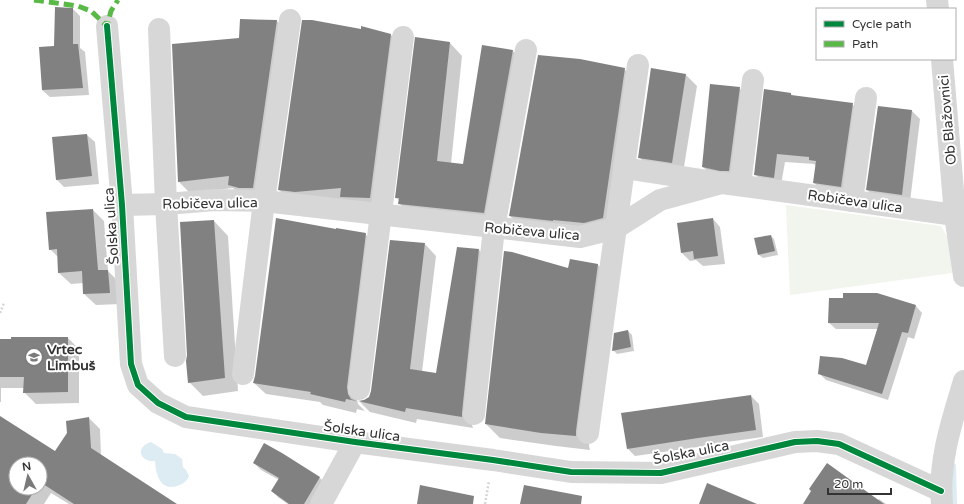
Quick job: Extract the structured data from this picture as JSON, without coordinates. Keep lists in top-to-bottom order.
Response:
{
  "streets": {
    "street": ["Ob Blažovnici", "Robičeva ulica", "Šolska ulica"]
  },
  "crossings": [
    ["Ob Blažovnici", "Robičeva ulica"],
    ["Robičeva ulica", "Šolska ulica"]
  ],
  "places": {
    "school or university": ["Vrtec Limbuš"]
  },
  "legend": ["Cycle path", "Path"],
  "scale_bar": "20 m",
  "north": "top"
}
